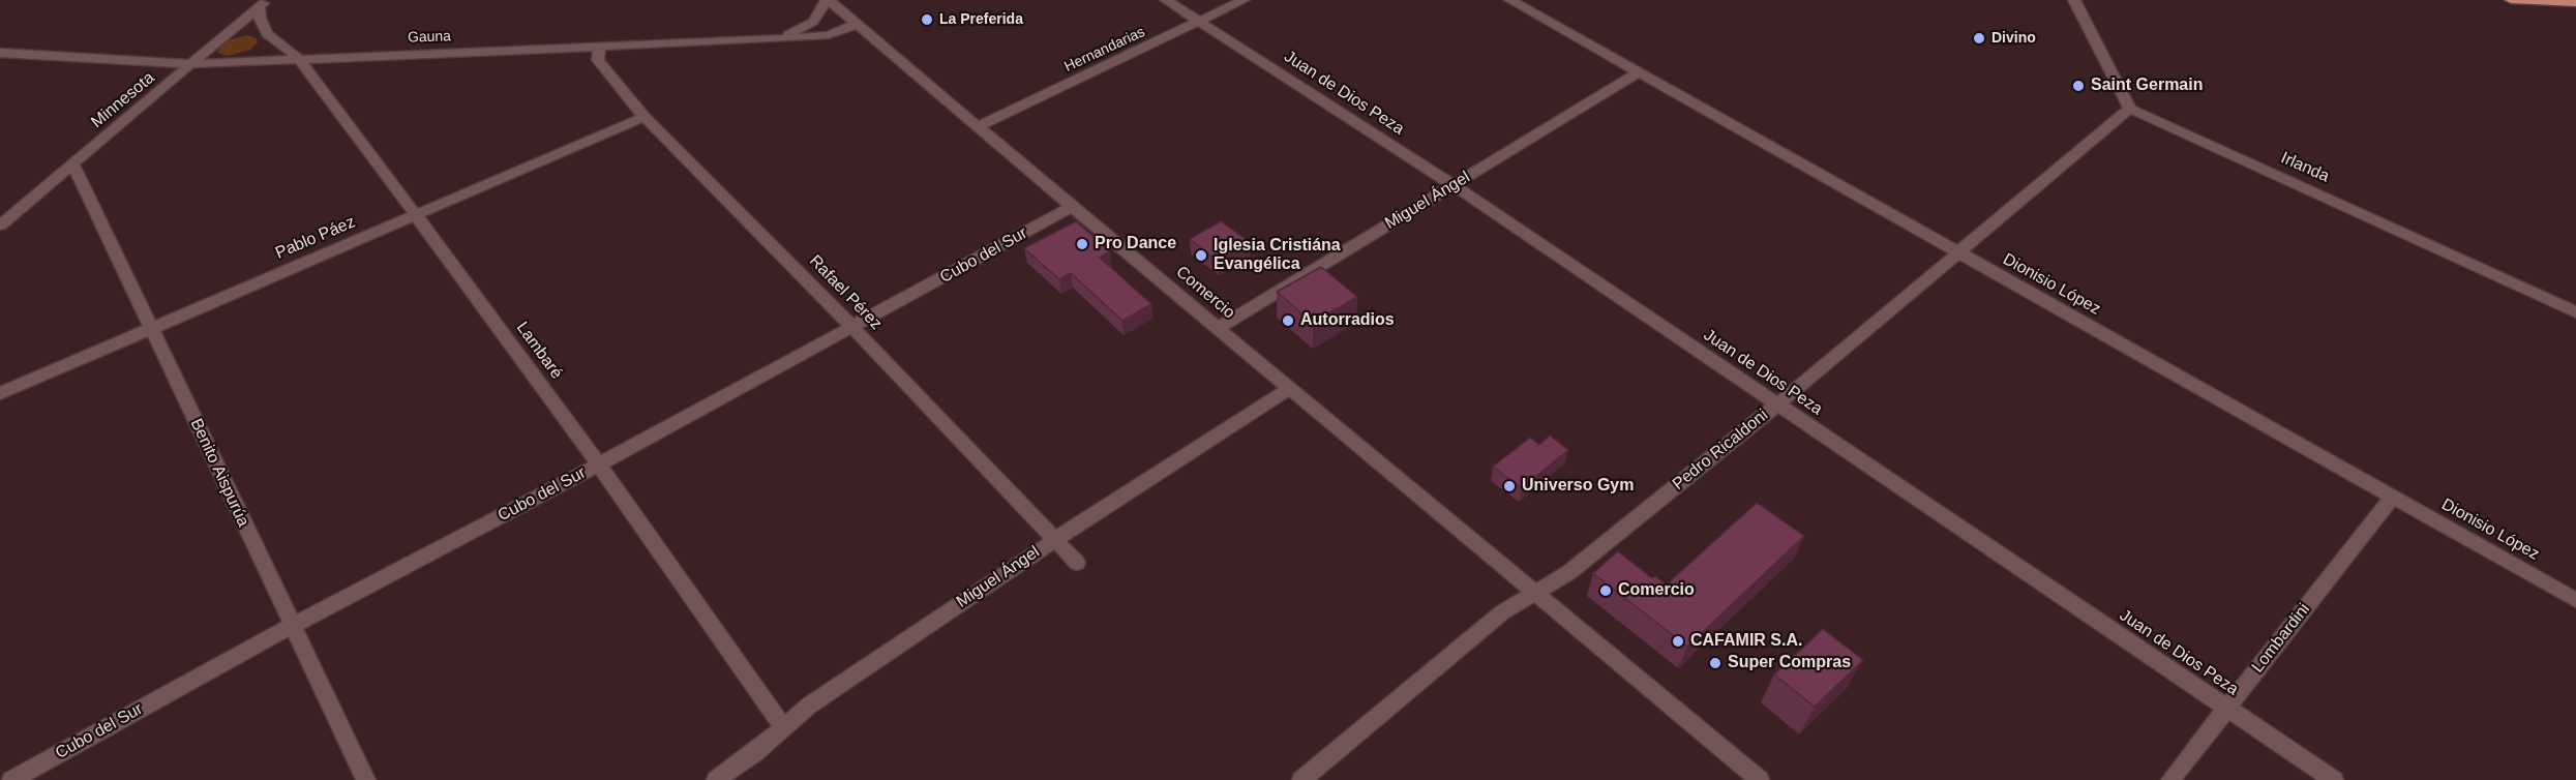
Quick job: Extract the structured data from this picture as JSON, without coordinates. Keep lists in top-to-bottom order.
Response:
{
  "streets": {
    "street": [
      "Gauna",
      "Hernandarias",
      "Juan de Dios Peza",
      "Minnesota",
      "Irlanda",
      "Miguel Ángel",
      "Pablo Páez",
      "Cubo del Sur",
      "Dionisio López",
      "Rafael Pérez",
      "Comercio",
      "Lambaré",
      "Pedro Ricaldoni",
      "Benito Aispurúa",
      "Lombardini"
    ]
  },
  "crossings": [
    ["Gauna", "Minnesota"],
    ["Gauna", "Rafael Pérez"],
    ["Gauna", "Comercio"],
    ["Gauna", "Lambaré"],
    ["Hernandarias", "Juan de Dios Peza"],
    ["Hernandarias", "Comercio"],
    ["Juan de Dios Peza", "Miguel Ángel"],
    ["Juan de Dios Peza", "Pedro Ricaldoni"],
    ["Juan de Dios Peza", "Lombardini"],
    ["Minnesota", "Lambaré"],
    ["Minnesota", "Benito Aispurúa"],
    ["Irlanda", "Pedro Ricaldoni"],
    ["Miguel Ángel", "Dionisio López"],
    ["Miguel Ángel", "Rafael Pérez"],
    ["Miguel Ángel", "Comercio"],
    ["Miguel Ángel", "Lambaré"],
    ["Pablo Páez", "Rafael Pérez"],
    ["Pablo Páez", "Lambaré"],
    ["Pablo Páez", "Benito Aispurúa"],
    ["Cubo del Sur", "Rafael Pérez"],
    ["Cubo del Sur", "Comercio"],
    ["Cubo del Sur", "Lambaré"],
    ["Cubo del Sur", "Benito Aispurúa"],
    ["Dionisio López", "Pedro Ricaldoni"],
    ["Dionisio López", "Lombardini"],
    ["Comercio", "Pedro Ricaldoni"]
  ],
  "places": [
    "La Preferida",
    "Divino",
    "Saint Germain",
    "Pro Dance",
    "Iglesia Cristiána Evangélica",
    "Autorradios",
    "Universo Gym",
    "Comercio",
    "CAFAMIR S.A.",
    "Super Compras"
  ]
}
